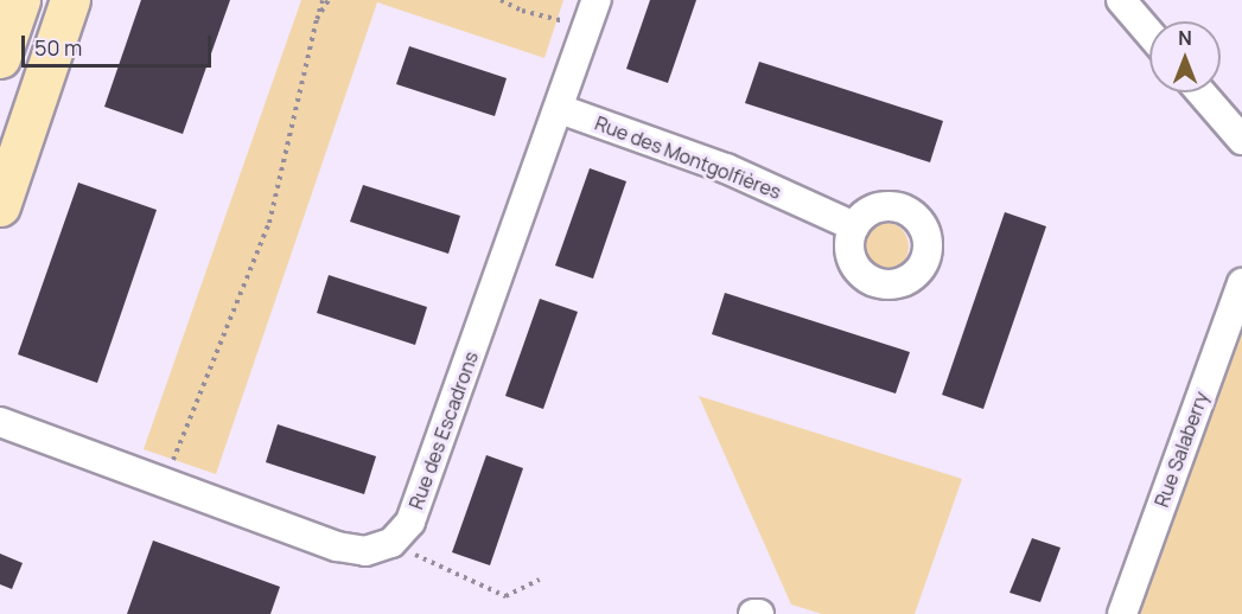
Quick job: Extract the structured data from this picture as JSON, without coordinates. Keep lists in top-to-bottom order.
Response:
{
  "streets": {
    "street": ["Rue des Montgolfières", "Rue des Escadrons", "Rue Salaberry"]
  },
  "crossings": [
    ["Rue des Montgolfières", "Rue des Escadrons"]
  ],
  "scale_bar": "50 m",
  "north": "top"
}
